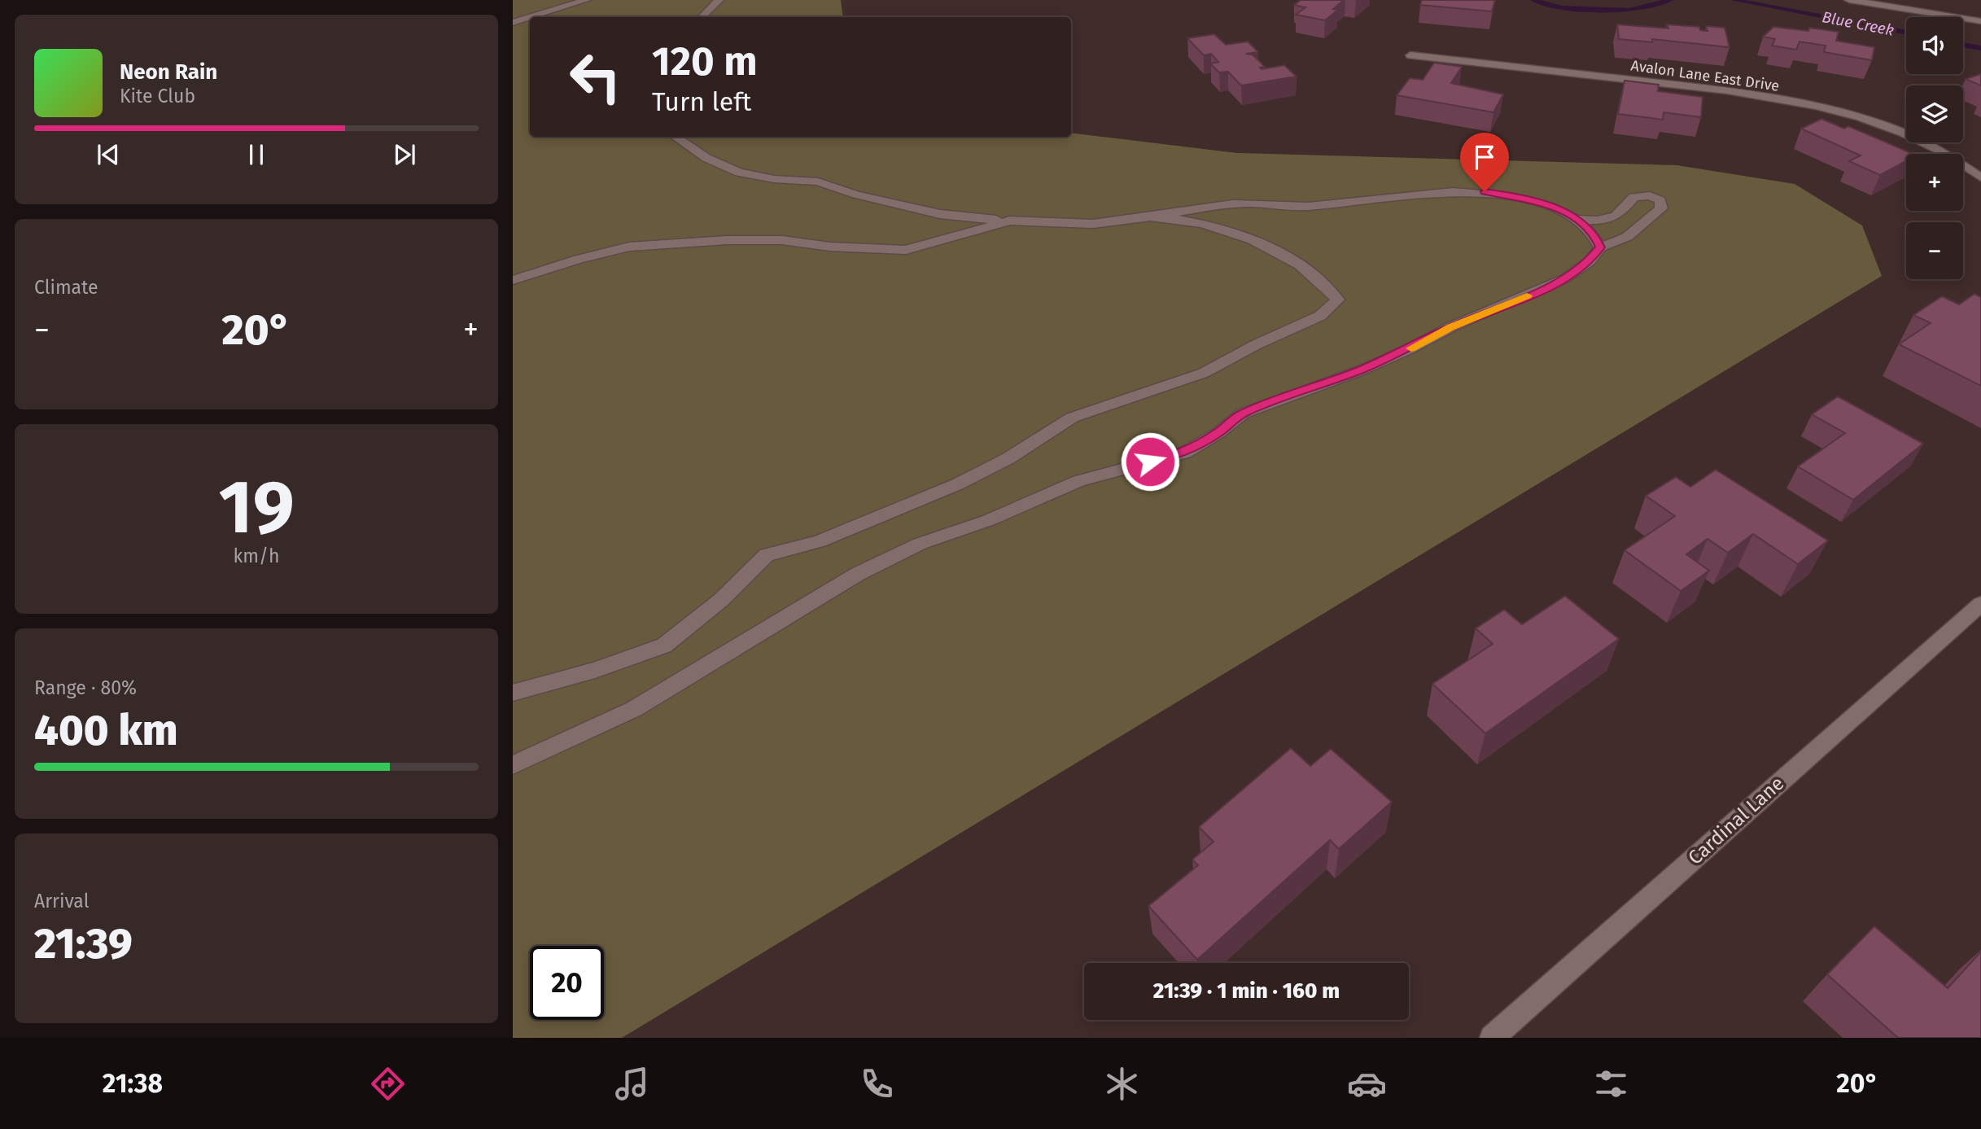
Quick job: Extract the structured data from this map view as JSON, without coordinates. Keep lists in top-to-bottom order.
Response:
{
  "streets": {
    "street": ["Avalon Lane East Drive", "Cardinal Lane"]
  },
  "water": ["Blue Creek"],
  "page": {
    "map_buttons": ["+", "−"],
    "turn": ["120 m", "Turn left"],
    "song": ["Neon Rain", "Kite Club"],
    "tile": [
      "Climate",
      ["19", "km/h"],
      ["Range · 80%", "400 km"],
      ["Arrival", "21:39"]
    ],
    "heat": ["−", "20°", "+"],
    "limit": "20",
    "trip": "21:39 · 1 min · 160 m",
    "tabs": ["21:38", "20°"]
  }
}
